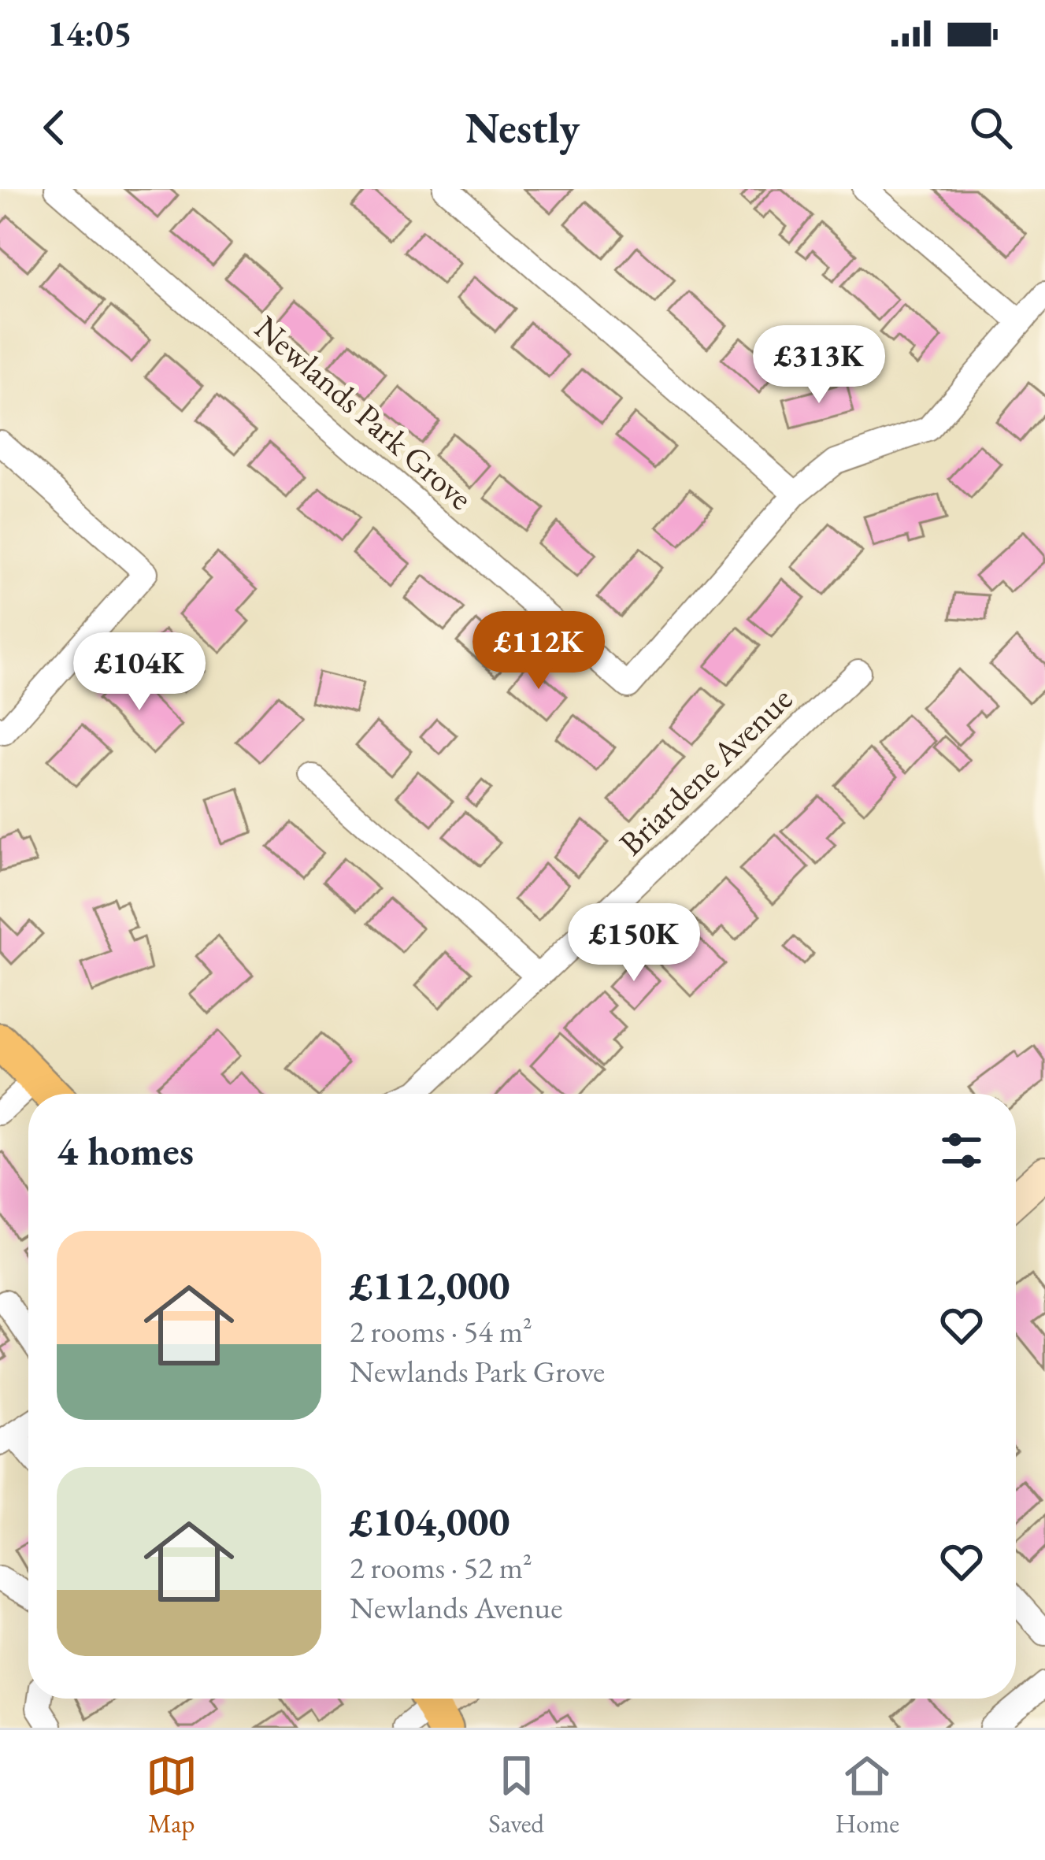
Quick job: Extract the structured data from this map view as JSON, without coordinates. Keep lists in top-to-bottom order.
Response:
{
  "streets": {
    "street": ["Newlands Park Grove", "Briardene Avenue"]
  },
  "page": {
    "status": "14:05",
    "header": "Nestly",
    "price": [
      "£313K",
      "£112K",
      "£104K",
      "£150K"
    ],
    "heading": "4 homes",
    "list": [
      {
        "name": "£112,000",
        "note": "2 rooms · 54 m² · Newlands Park Grove"
      },
      {
        "name": "£104,000",
        "note": "2 rooms · 52 m² · Newlands Avenue"
      }
    ],
    "tabs": ["Map", "Saved", "Home"]
  }
}
